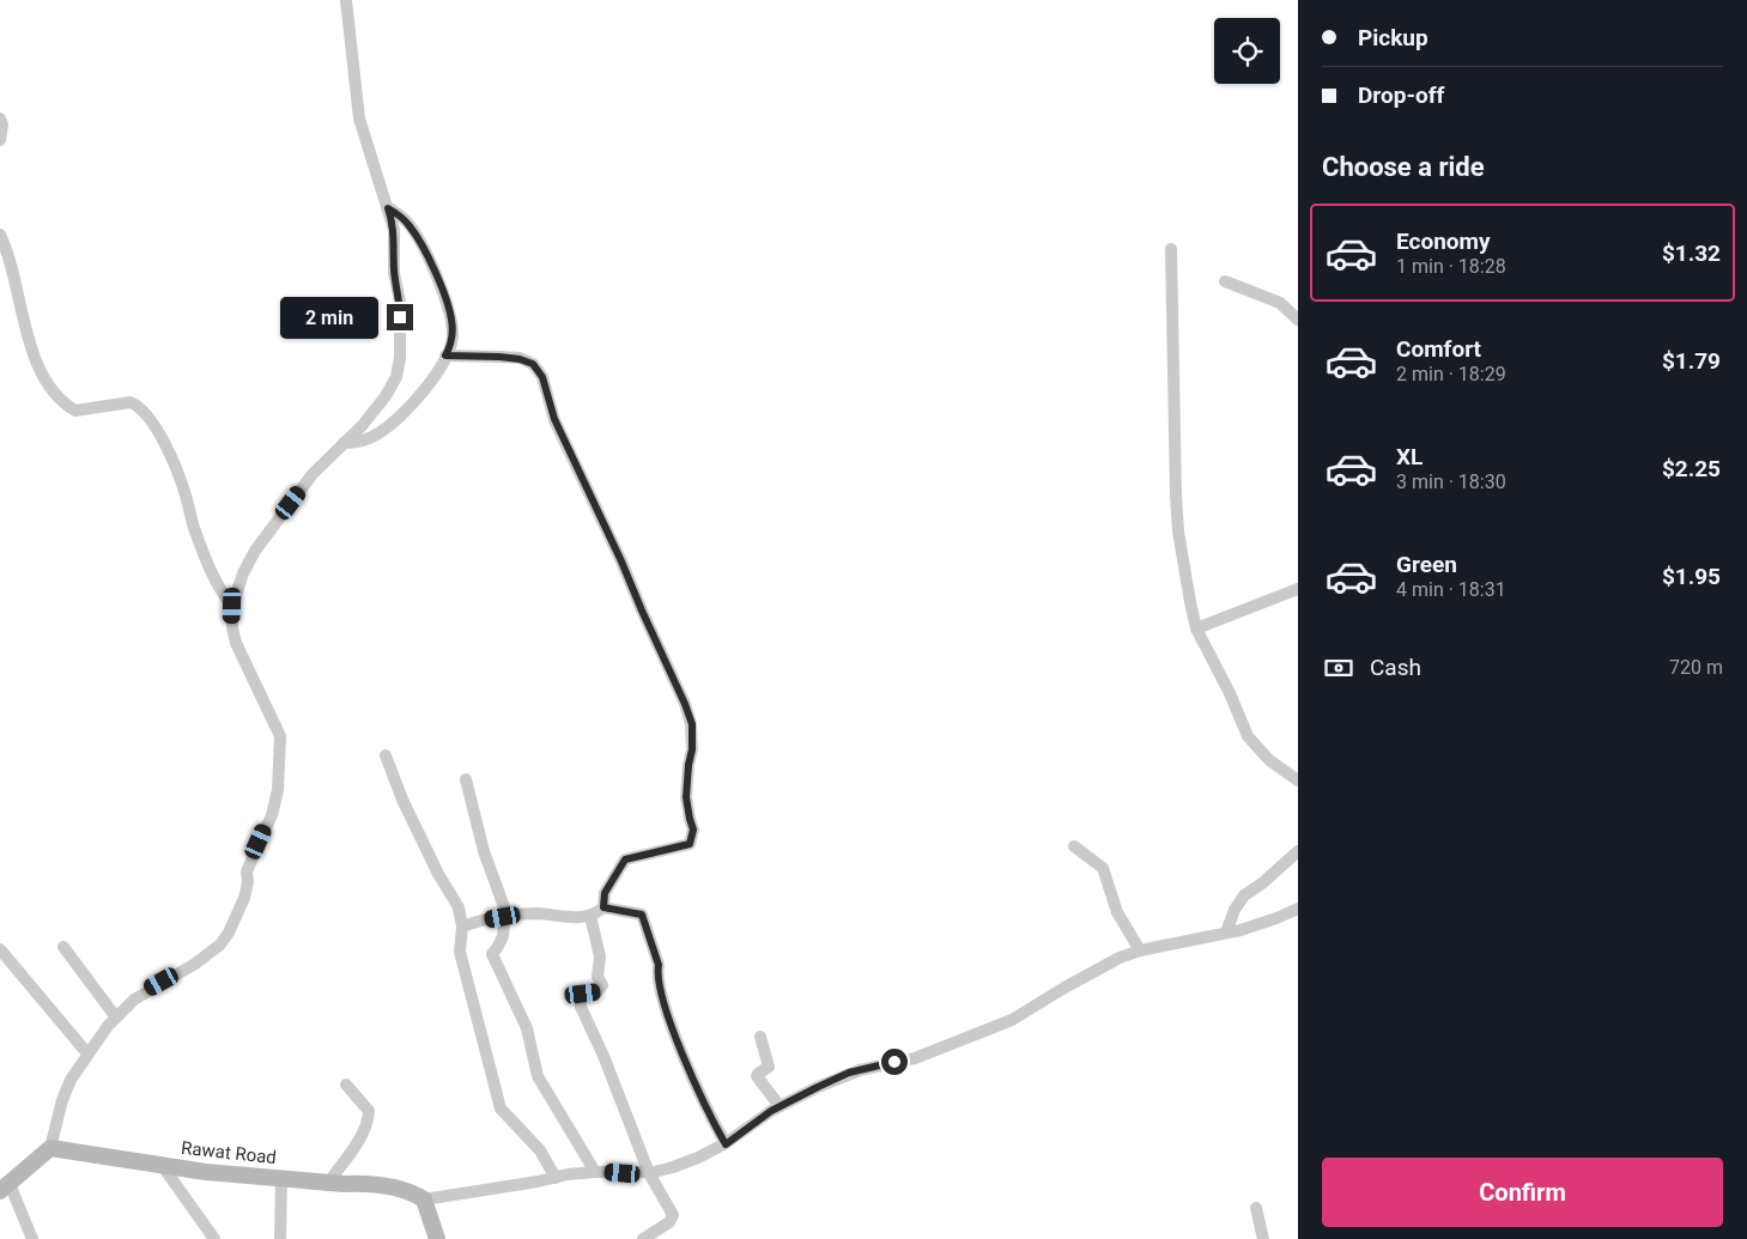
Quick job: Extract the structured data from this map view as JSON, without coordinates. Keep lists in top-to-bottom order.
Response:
{
  "streets": {
    "main road": ["Rawat Road"]
  },
  "page": {
    "banner": ["Pickup", "Drop-off"],
    "heading": "Choose a ride",
    "list": [
      {
        "name": "Economy",
        "note": "1 min · 18:28",
        "value": "$1.32"
      },
      {
        "name": "Comfort",
        "note": "2 min · 18:29",
        "value": "$1.79"
      },
      {
        "name": "XL",
        "note": "3 min · 18:30",
        "value": "$2.25"
      },
      {
        "name": "Green",
        "note": "4 min · 18:31",
        "value": "$1.95"
      }
    ],
    "bubble": "2 min",
    "pay": ["Cash", "720 m"],
    "buttons": "Confirm"
  }
}
